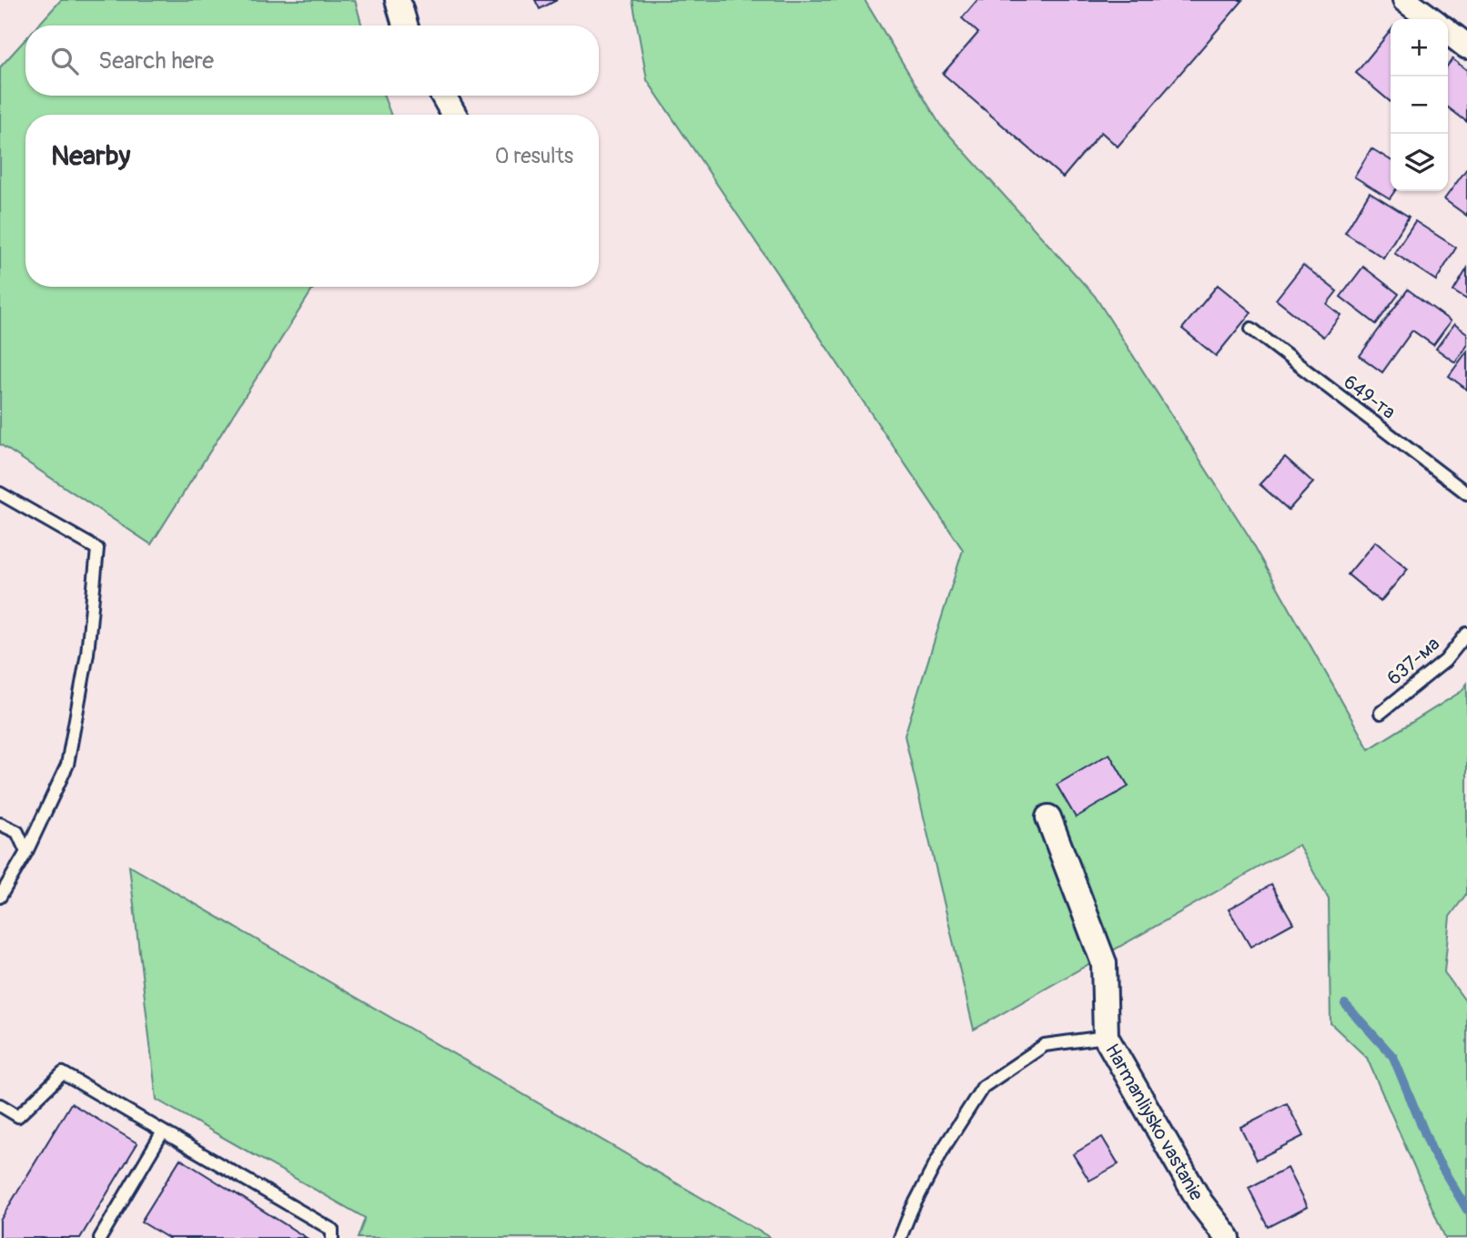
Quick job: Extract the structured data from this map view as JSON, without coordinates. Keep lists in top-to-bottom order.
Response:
{
  "streets": {
    "street": ["Harmanliysko vastanie"],
    "lane": ["649-та", "637-ма"]
  },
  "page": {
    "map_buttons": ["+", "−"],
    "search": "Search here",
    "heading": ["Nearby", "0 results"]
  }
}
